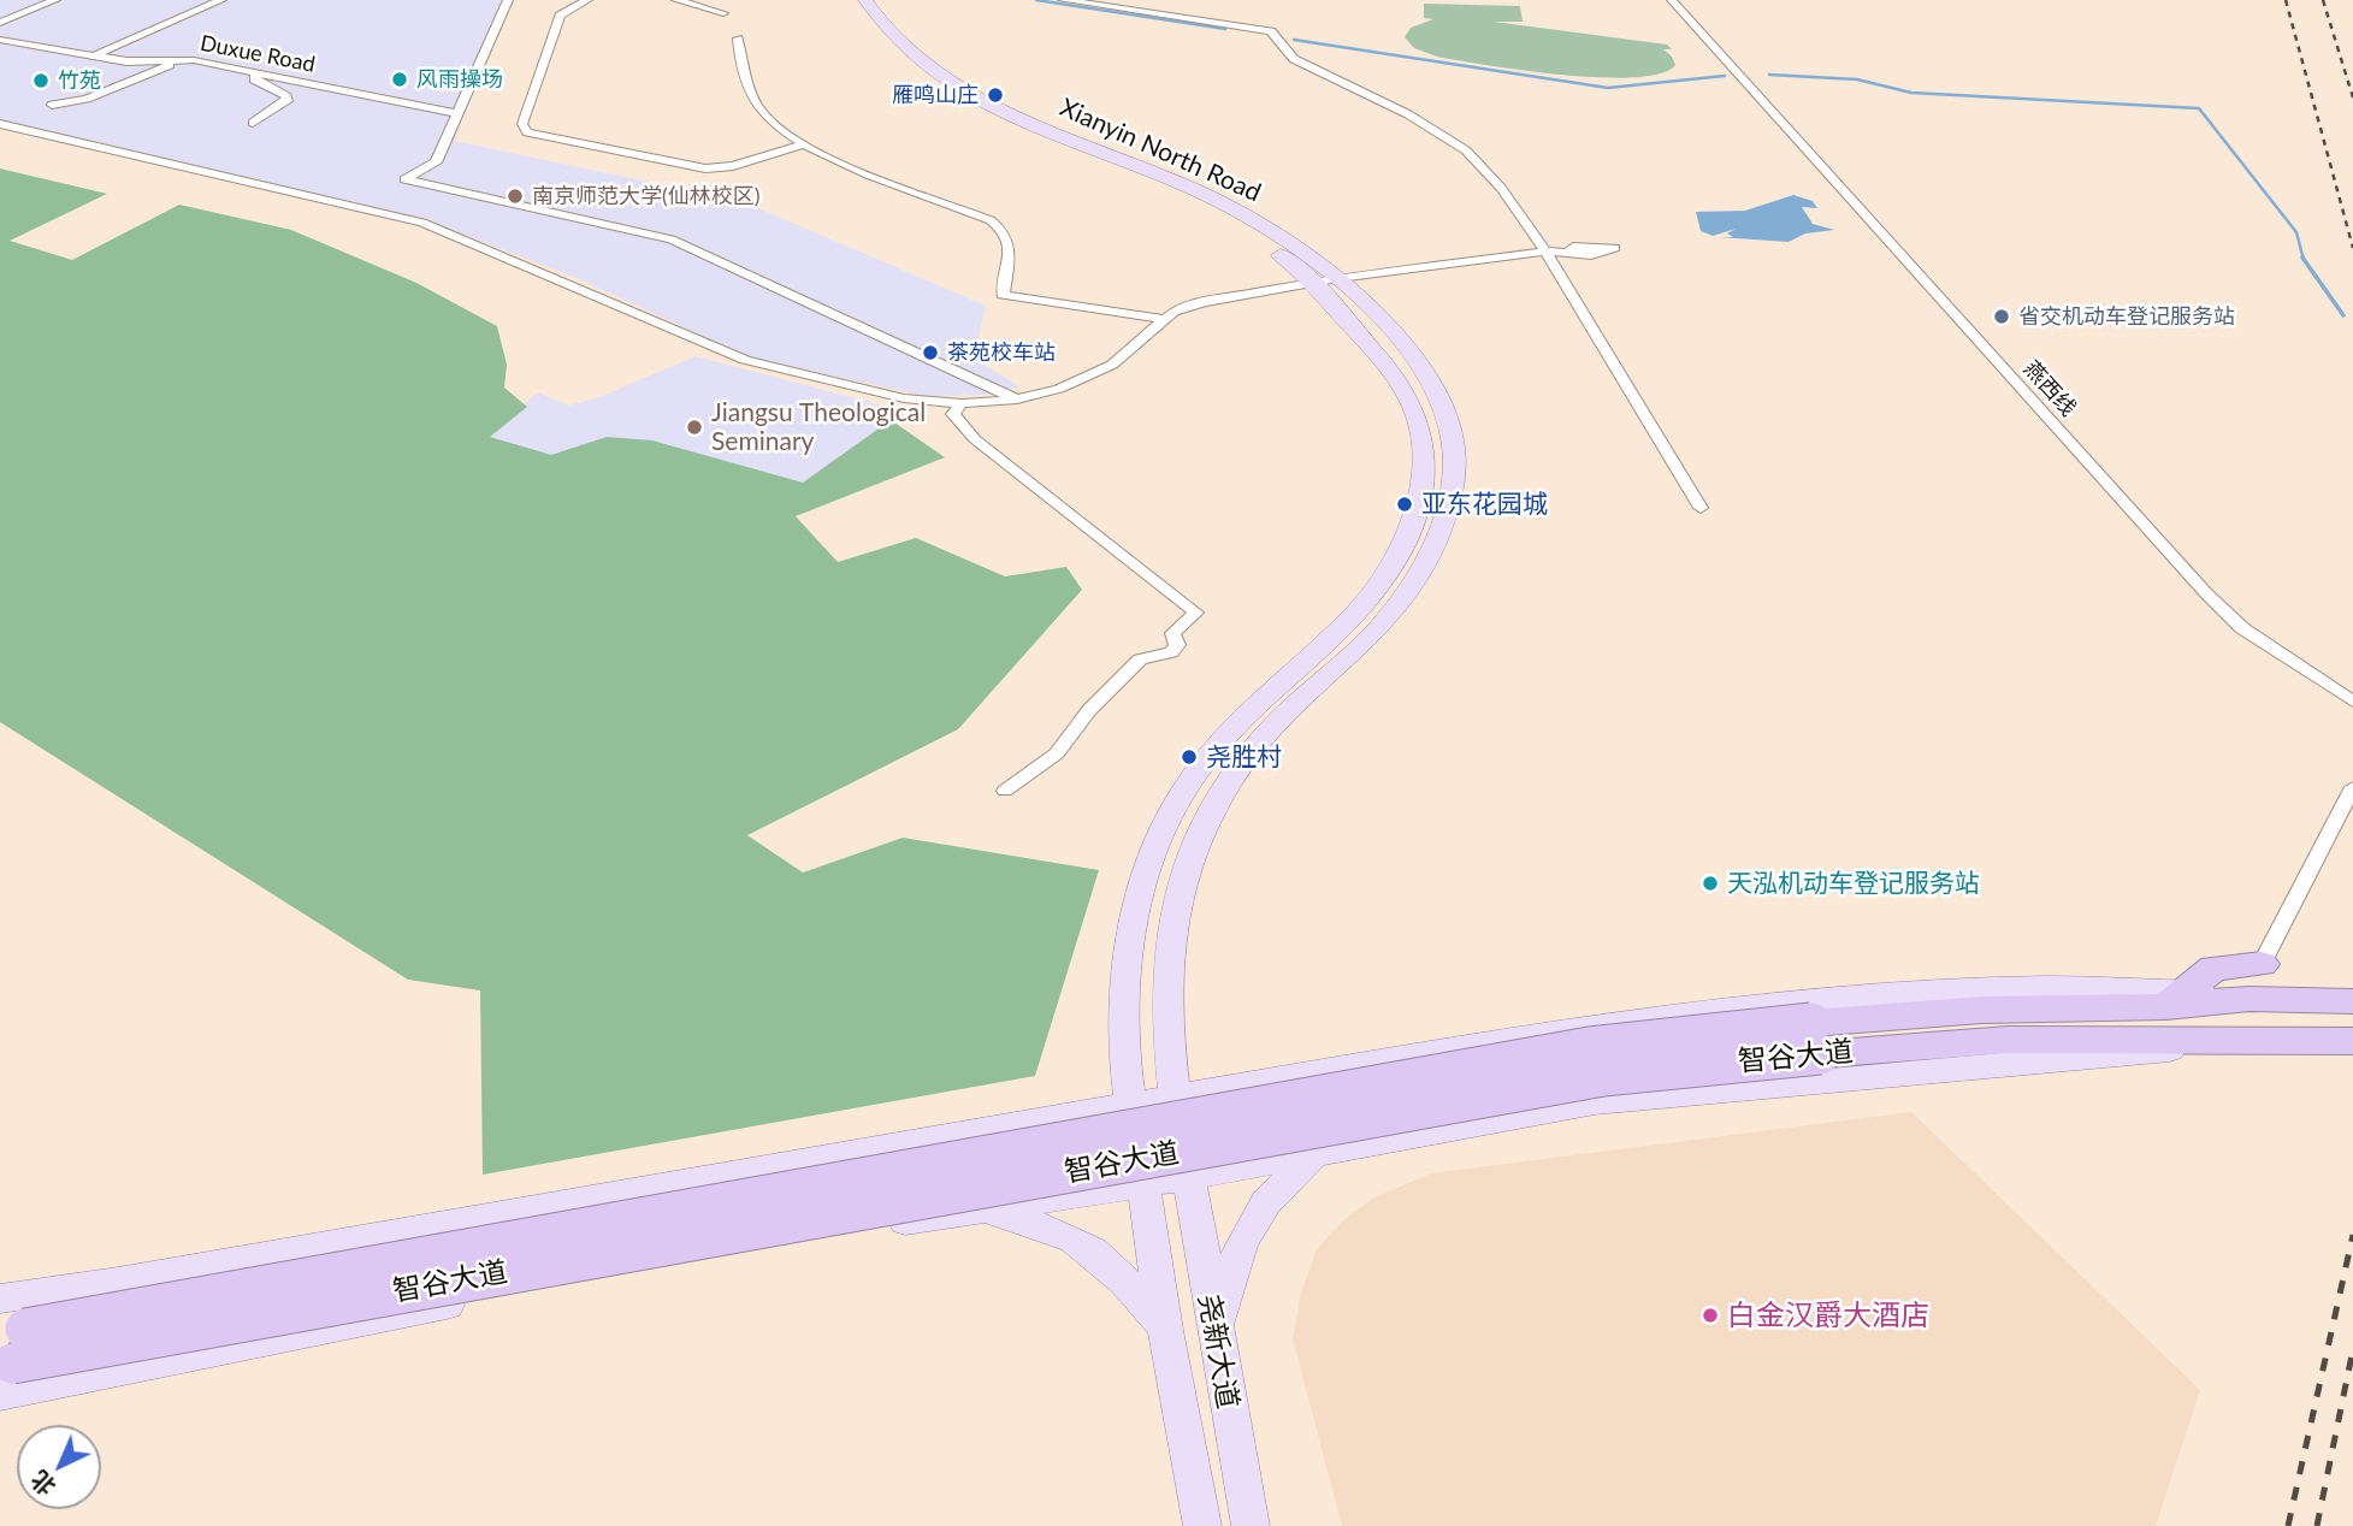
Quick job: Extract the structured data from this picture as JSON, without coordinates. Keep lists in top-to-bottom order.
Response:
{
  "streets": {
    "highway": ["智谷大道"],
    "main road": ["Xianyin North Road", "尧新大道"],
    "street": ["Duxue Road", "燕西线"]
  },
  "crossings": [
    ["Xianyin North Road", "尧新大道"]
  ],
  "places": [
    "风雨操场",
    "竹苑",
    "雁鸣山庄",
    "南京师范大学(仙林校区)",
    "省交机动车登记服务站",
    "茶苑校车站",
    "Jiangsu Theological Seminary",
    "亚东花园城",
    "尧胜村",
    "天泓机动车登记服务站",
    "白金汉爵大酒店"
  ],
  "north": "bottom left"
}
